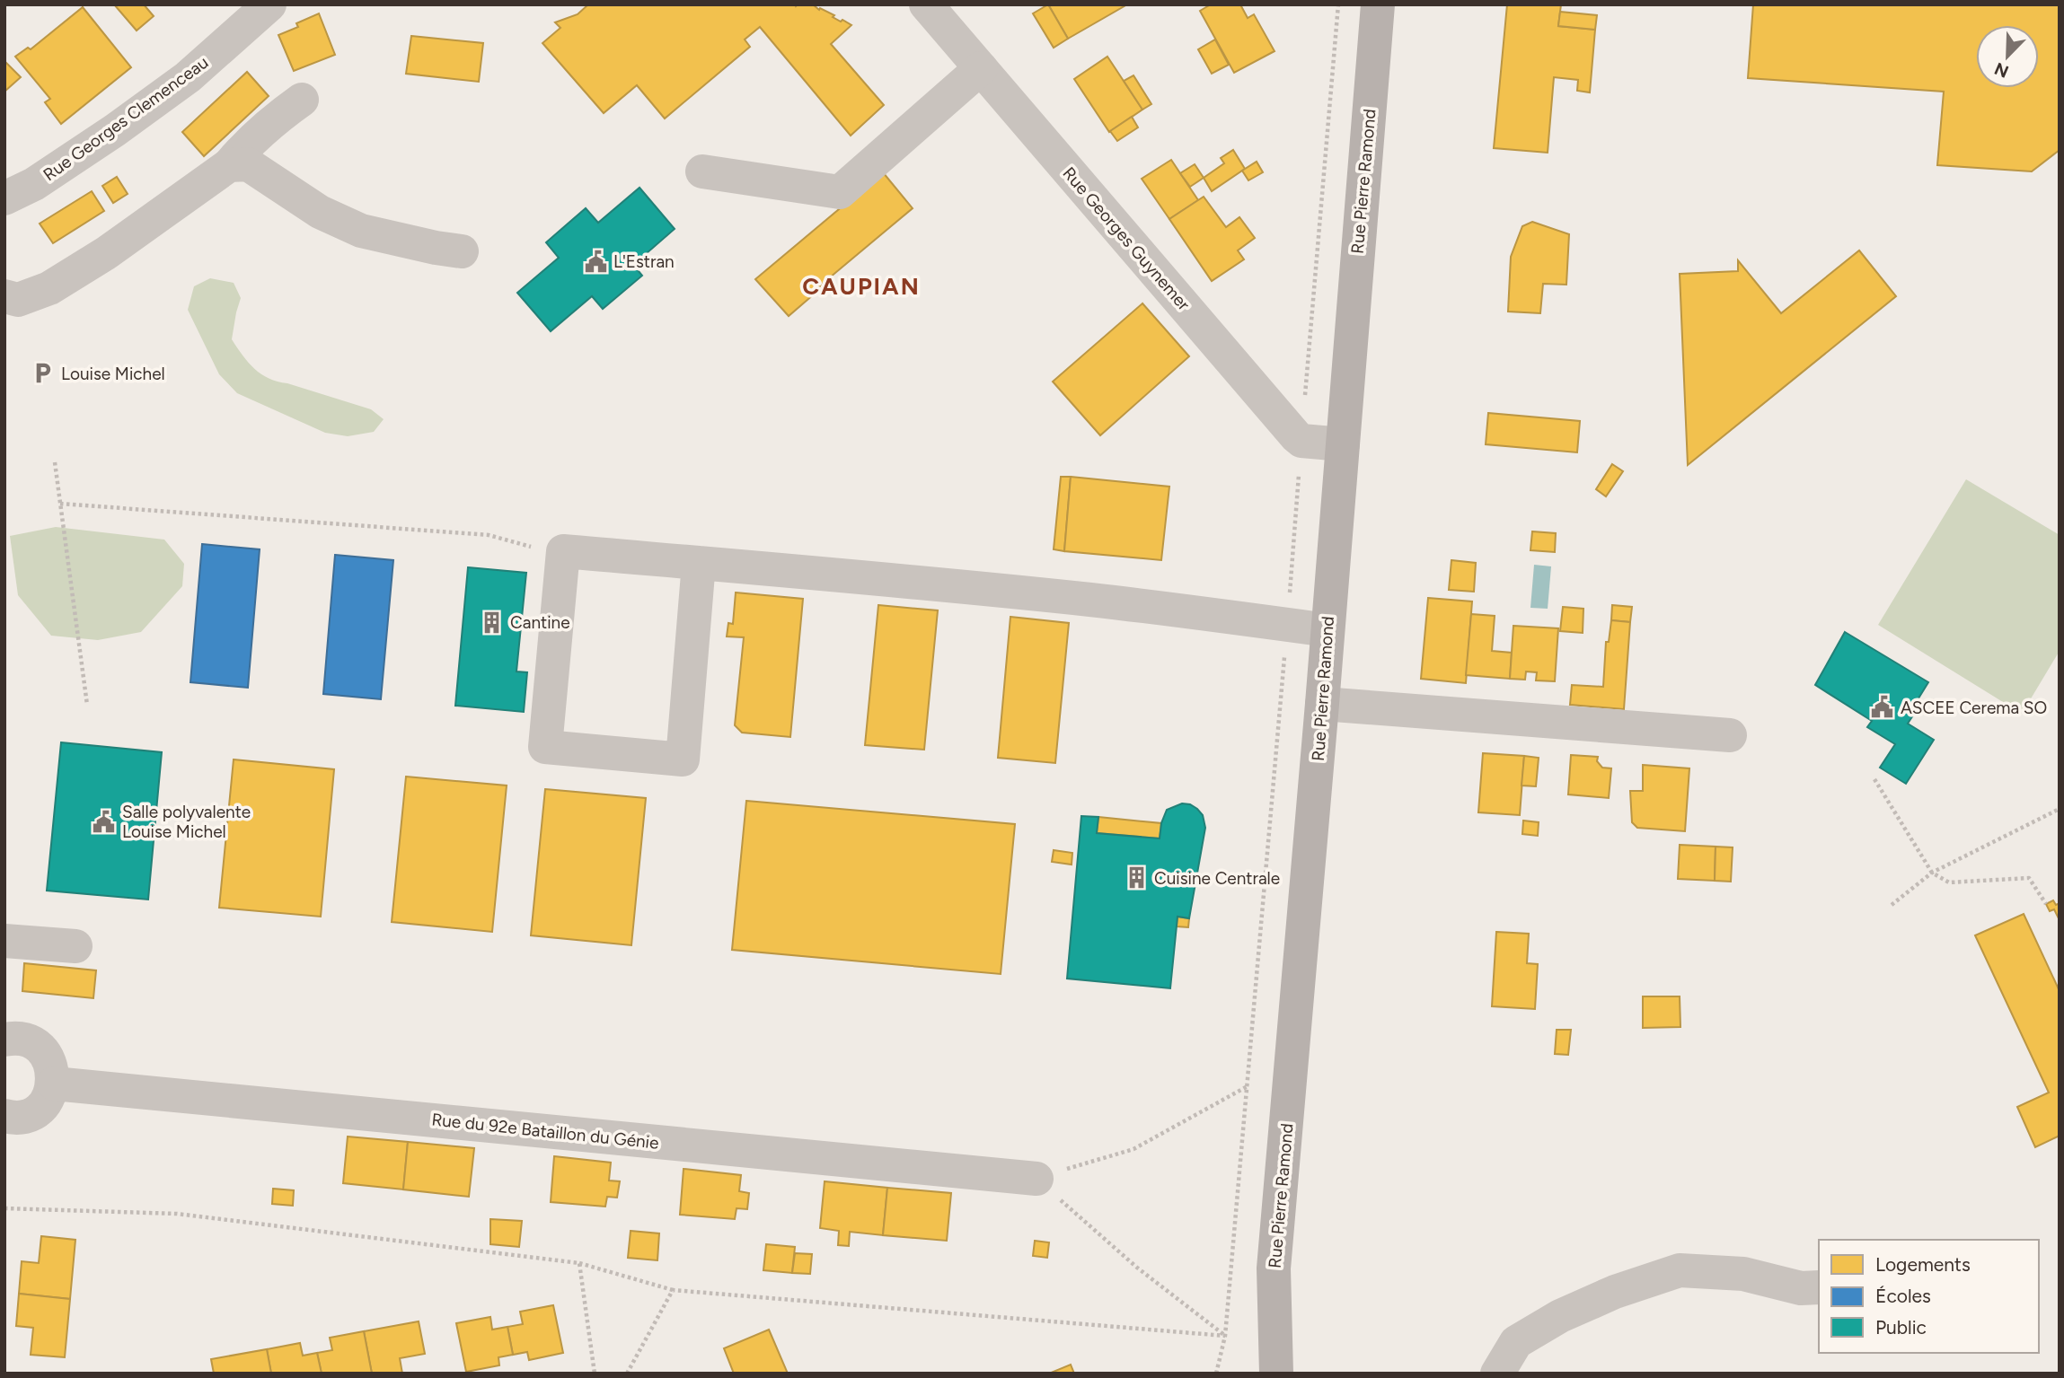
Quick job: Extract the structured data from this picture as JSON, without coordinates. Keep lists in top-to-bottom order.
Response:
{
  "streets": {
    "main road": ["Rue Pierre Ramond"],
    "street": ["Rue Georges Clemenceau", "Rue Georges Guynemer", "Rue du 92e Bataillon du Génie"]
  },
  "districts": ["CAUPIAN"],
  "places": {
    "public building": ["L'Estran", "ASCEE Cerema SO", "Salle polyvalente Louise Michel"],
    "parking": ["Louise Michel"],
    "building": ["Cantine", "Cuisine Centrale"]
  },
  "legend": ["Logements", "Écoles", "Public"],
  "north": "bottom left"
}
